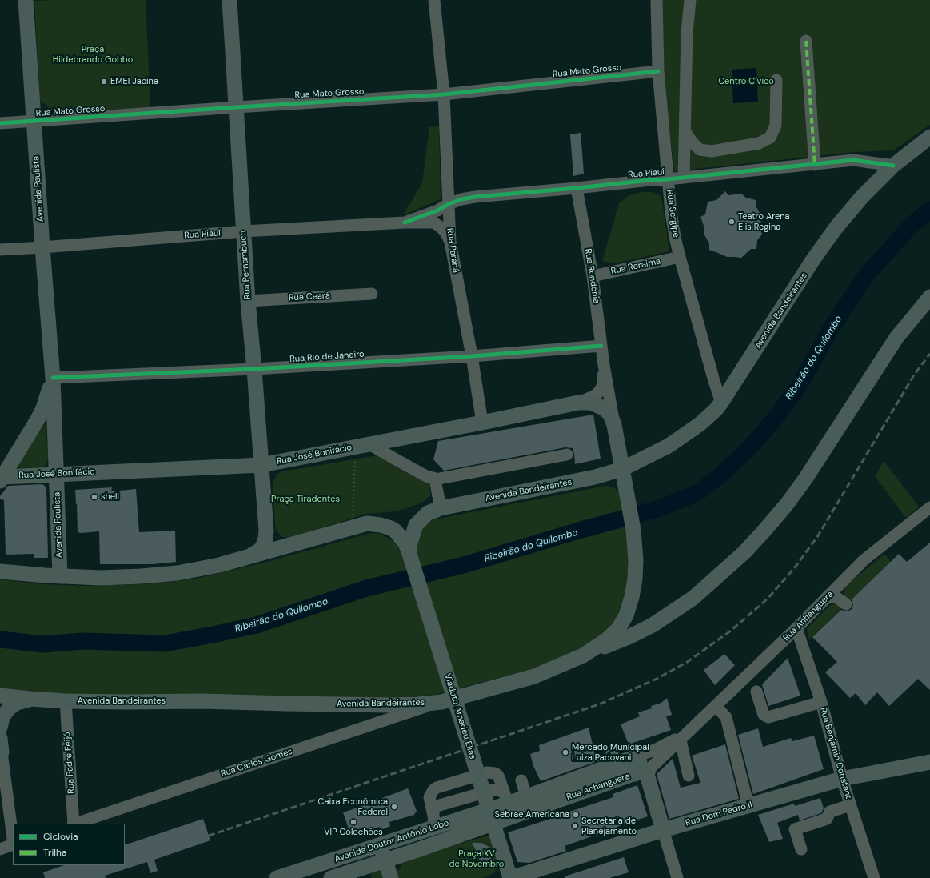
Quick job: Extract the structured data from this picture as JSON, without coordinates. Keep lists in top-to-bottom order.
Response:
{
  "streets": {
    "main road": [
      "Avenida Paulista",
      "Rua Pernambuco",
      "Rua Rondônia",
      "Avenida Bandeirantes",
      "Rua José Bonifácio",
      "Rua Anhanguera",
      "Viaduto Amadeu Elias",
      "Rua Dom Pedro II",
      "Avenida Doutor Antônio Lobo"
    ],
    "street": [
      "Rua Mato Grosso",
      "Rua Piauí",
      "Rua Sergipe",
      "Rua Paraná",
      "Rua Roraima",
      "Rua Ceará",
      "Rua Rio de Janeiro",
      "Rua Benjamin Constant",
      "Rua Padre Feijó",
      "Rua Carlos Gomes"
    ]
  },
  "crossings": [
    ["Rua Mato Grosso", "Avenida Paulista"],
    ["Rua Mato Grosso", "Rua Sergipe"],
    ["Rua Mato Grosso", "Rua Paraná"],
    ["Rua Mato Grosso", "Rua Pernambuco"],
    ["Rua Piauí", "Avenida Paulista"],
    ["Rua Piauí", "Rua Sergipe"],
    ["Rua Piauí", "Rua Paraná"],
    ["Rua Piauí", "Rua Pernambuco"],
    ["Rua Piauí", "Rua Rondônia"],
    ["Rua Piauí", "Avenida Bandeirantes"],
    ["Avenida Paulista", "Rua Rio de Janeiro"],
    ["Avenida Paulista", "Rua José Bonifácio"],
    ["Rua Sergipe", "Rua Roraima"],
    ["Rua Sergipe", "Avenida Bandeirantes"],
    ["Rua Paraná", "Rua Rio de Janeiro"],
    ["Rua Paraná", "Rua José Bonifácio"],
    ["Rua Pernambuco", "Rua Ceará"],
    ["Rua Pernambuco", "Rua Rio de Janeiro"],
    ["Rua Pernambuco", "Rua José Bonifácio"],
    ["Rua Roraima", "Rua Rondônia"],
    ["Rua Rondônia", "Avenida Bandeirantes"],
    ["Rua Rondônia", "Rua Rio de Janeiro"],
    ["Rua Rondônia", "Rua José Bonifácio"],
    ["Avenida Bandeirantes", "Viaduto Amadeu Elias"],
    ["Avenida Bandeirantes", "Rua Padre Feijó"],
    ["Avenida Bandeirantes", "Rua Carlos Gomes"],
    ["Rua Anhanguera", "Rua Benjamin Constant"],
    ["Rua Anhanguera", "Avenida Doutor Antônio Lobo"],
    ["Viaduto Amadeu Elias", "Rua Dom Pedro II"],
    ["Rua Benjamin Constant", "Rua Dom Pedro II"]
  ],
  "water": ["Ribeirão do Quilombo"],
  "parks": [
    "Praça Hildebrando Gobbo",
    "Centro Cívico",
    "Praça Tiradentes",
    "Praça XV de Novembro"
  ],
  "places": [
    "EMEI Jacina",
    "Teatro Arena Elis Regina",
    "shell",
    "Mercado Municipal Luiza Padovani",
    "Caixa Econômica Federal",
    "Sebrae Americana",
    "VIP Colochões",
    "Secretaria de Planejamento"
  ],
  "legend": ["Ciclovia", "Trilha"]
}
